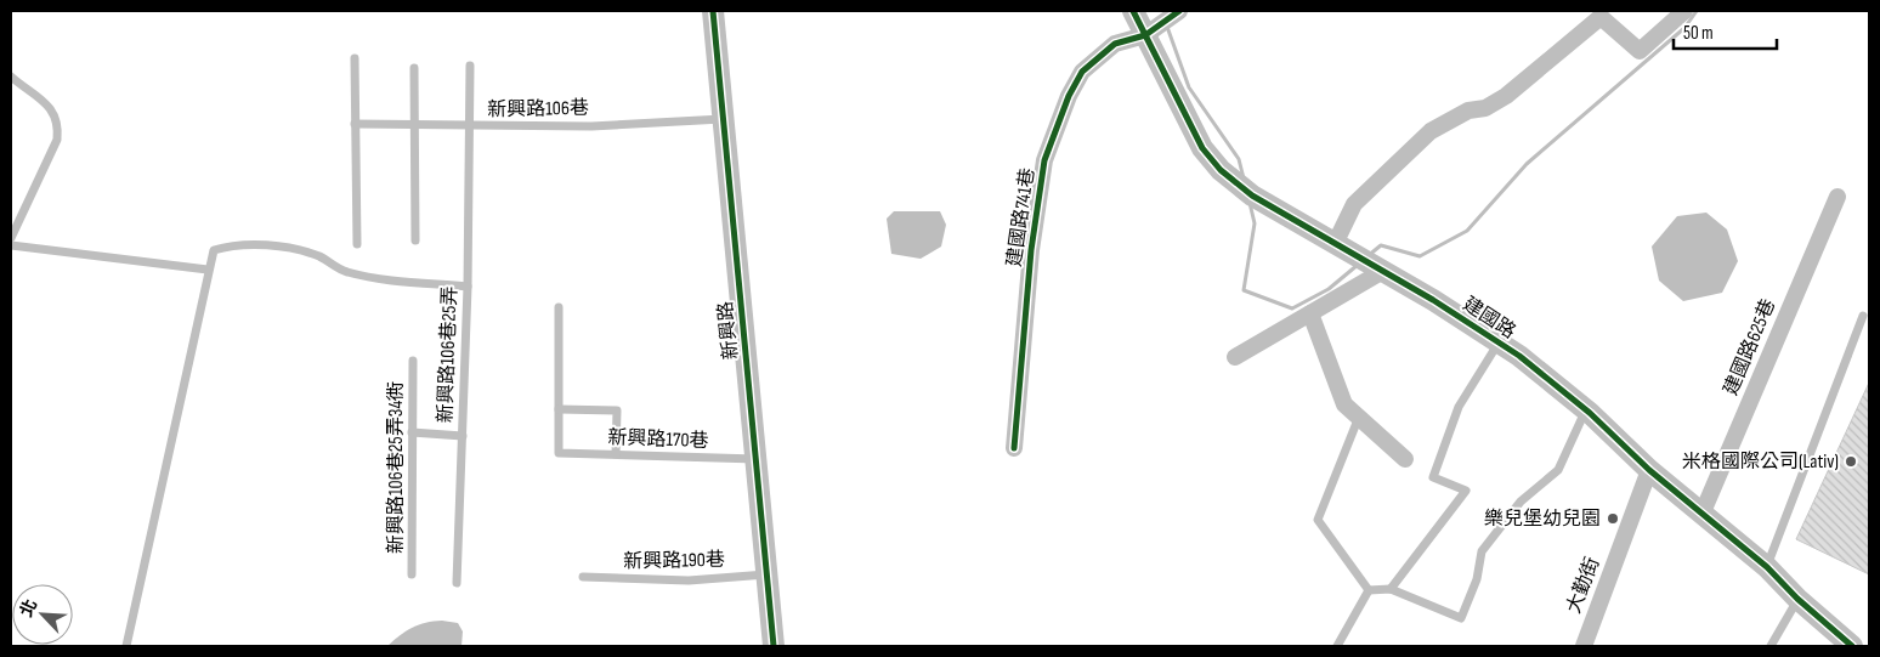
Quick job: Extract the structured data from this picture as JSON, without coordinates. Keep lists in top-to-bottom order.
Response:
{
  "streets": {
    "street": [
      "建國路741巷",
      "建國路",
      "新興路",
      "建國路625巷",
      "大勤街"
    ],
    "lane": [
      "新興路106巷",
      "新興路106巷25弄",
      "新興路170巷",
      "新興路106巷25弄34衖",
      "新興路190巷"
    ]
  },
  "crossings": [
    ["新興路106巷", "新興路"],
    ["新興路106巷", "新興路106巷25弄"],
    ["建國路741巷", "建國路"],
    ["建國路", "建國路625巷"],
    ["建國路", "大勤街"],
    ["新興路", "新興路170巷"],
    ["新興路", "新興路190巷"]
  ],
  "places": ["米格國際公司(Lativ)", "樂兒堡幼兒園"],
  "scale_bar": "50 m",
  "north": "top left"
}
